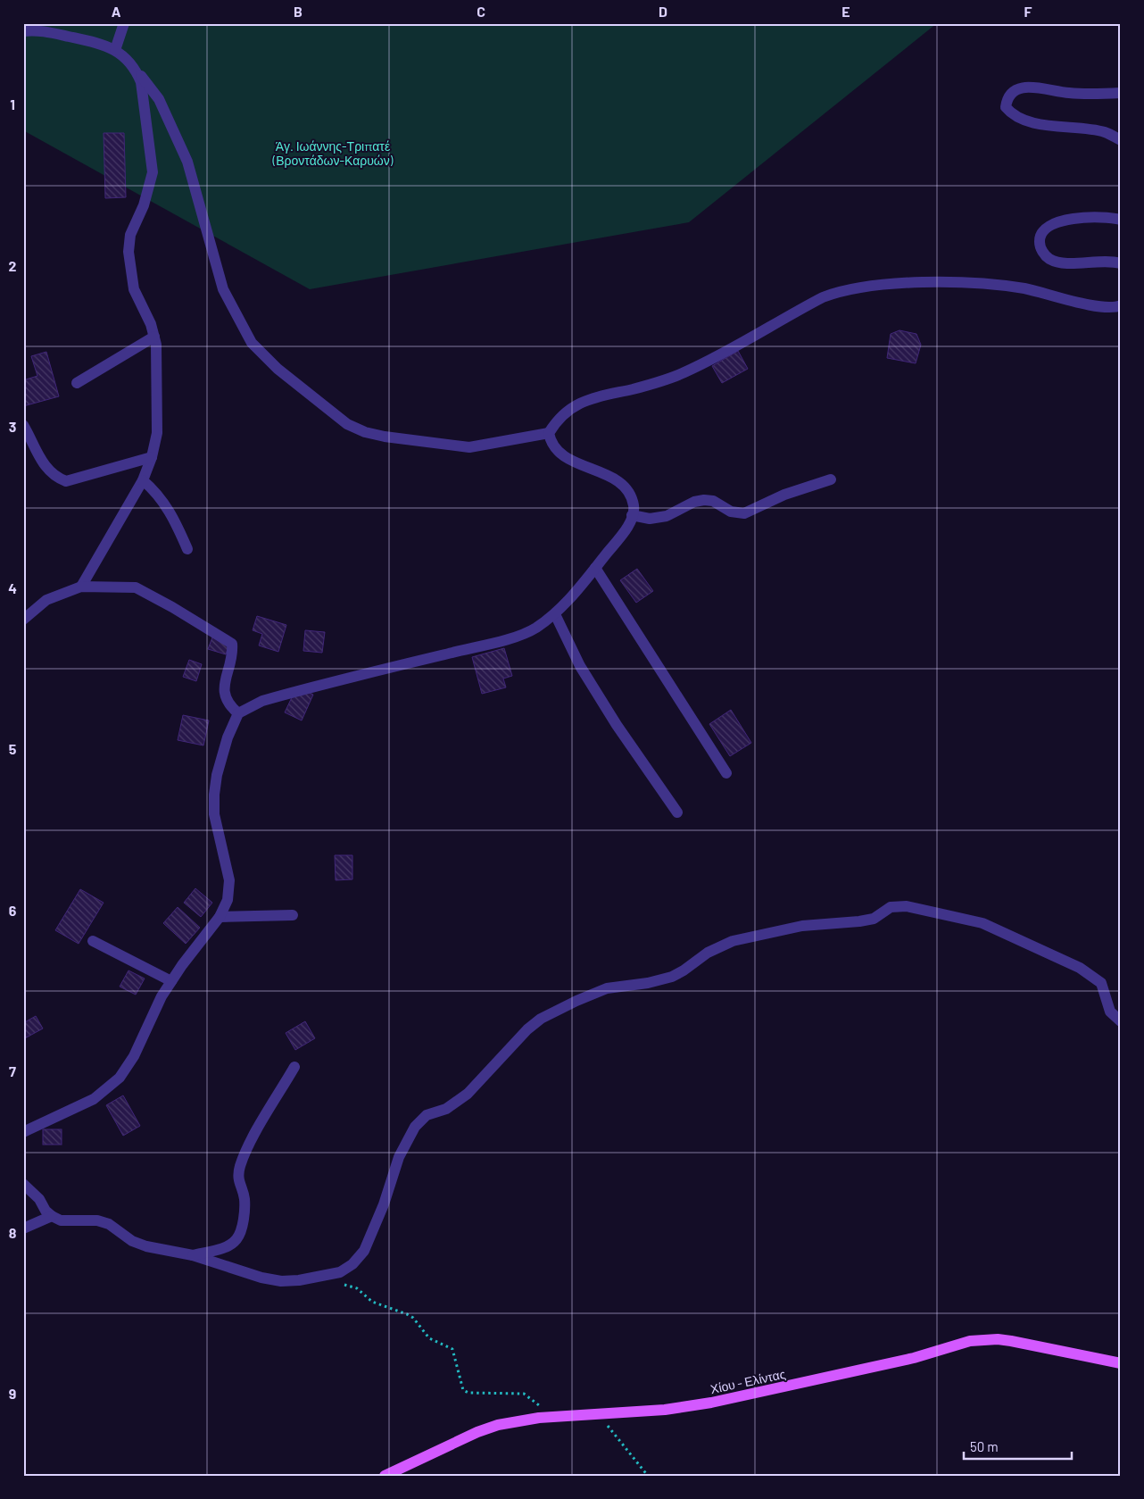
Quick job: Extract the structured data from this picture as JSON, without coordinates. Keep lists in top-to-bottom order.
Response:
{
  "streets": {
    "main road": ["Χίου - Ελίντας"]
  },
  "parks": ["Άγ. Ιωάννης-Τριπατέ (Βροντάδων-Καρυών)"],
  "scale_bar": "50 m",
  "grid": {
    "columns": [
      "A",
      "B",
      "C",
      "D",
      "E",
      "F"
    ],
    "rows": [
      "1",
      "2",
      "3",
      "4",
      "5",
      "6",
      "7",
      "8",
      "9"
    ]
  }
}
